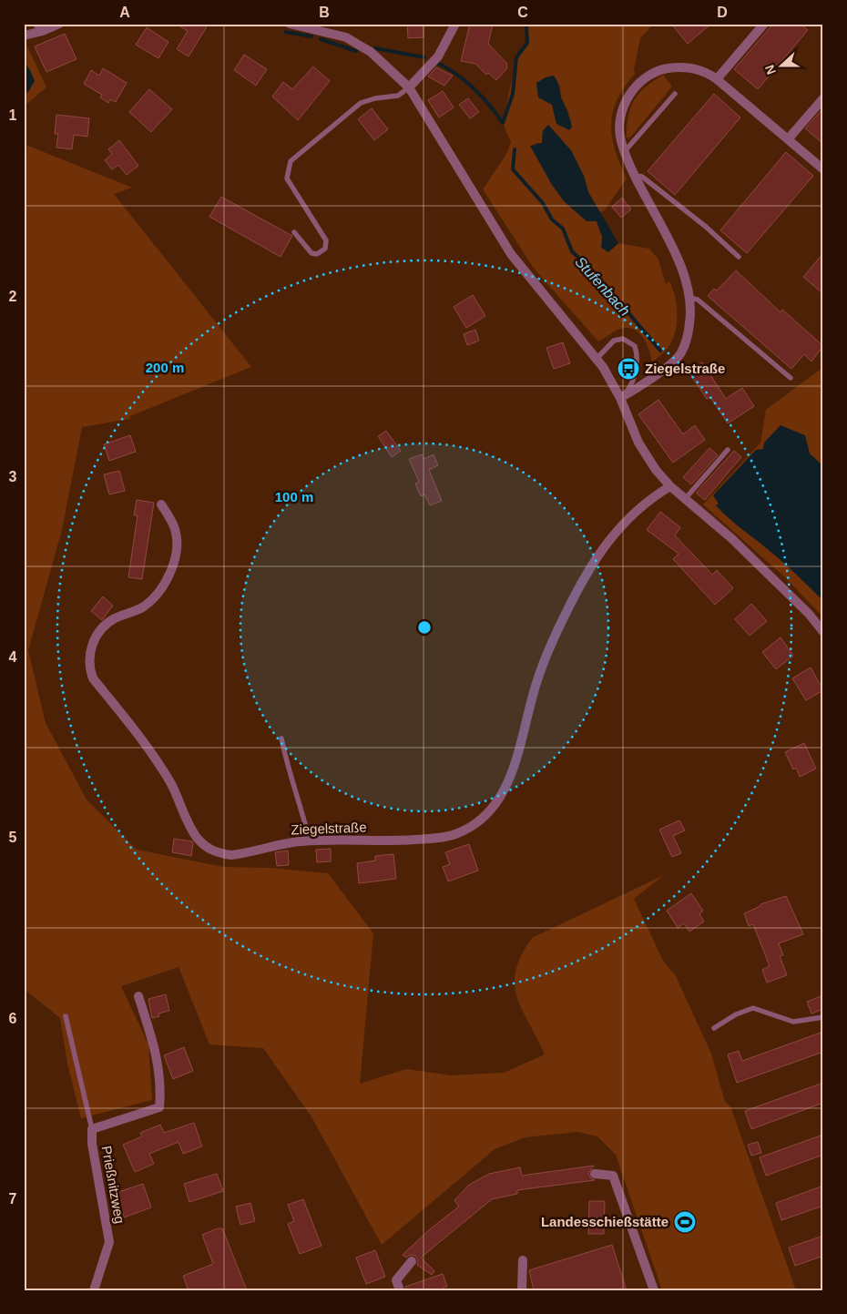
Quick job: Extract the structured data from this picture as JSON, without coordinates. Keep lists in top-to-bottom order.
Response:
{
  "streets": {
    "street": ["Ziegelstraße", "Prießnitzweg"]
  },
  "water": ["Stufenbach"],
  "places": {
    "bus stop": ["Ziegelstraße"],
    "sports": ["Landesschießstätte"]
  },
  "north": "left",
  "grid": {
    "columns": [
      "A",
      "B",
      "C",
      "D"
    ],
    "rows": [
      "1",
      "2",
      "3",
      "4",
      "5",
      "6",
      "7"
    ]
  },
  "rings": ["200 m", "100 m"]
}
